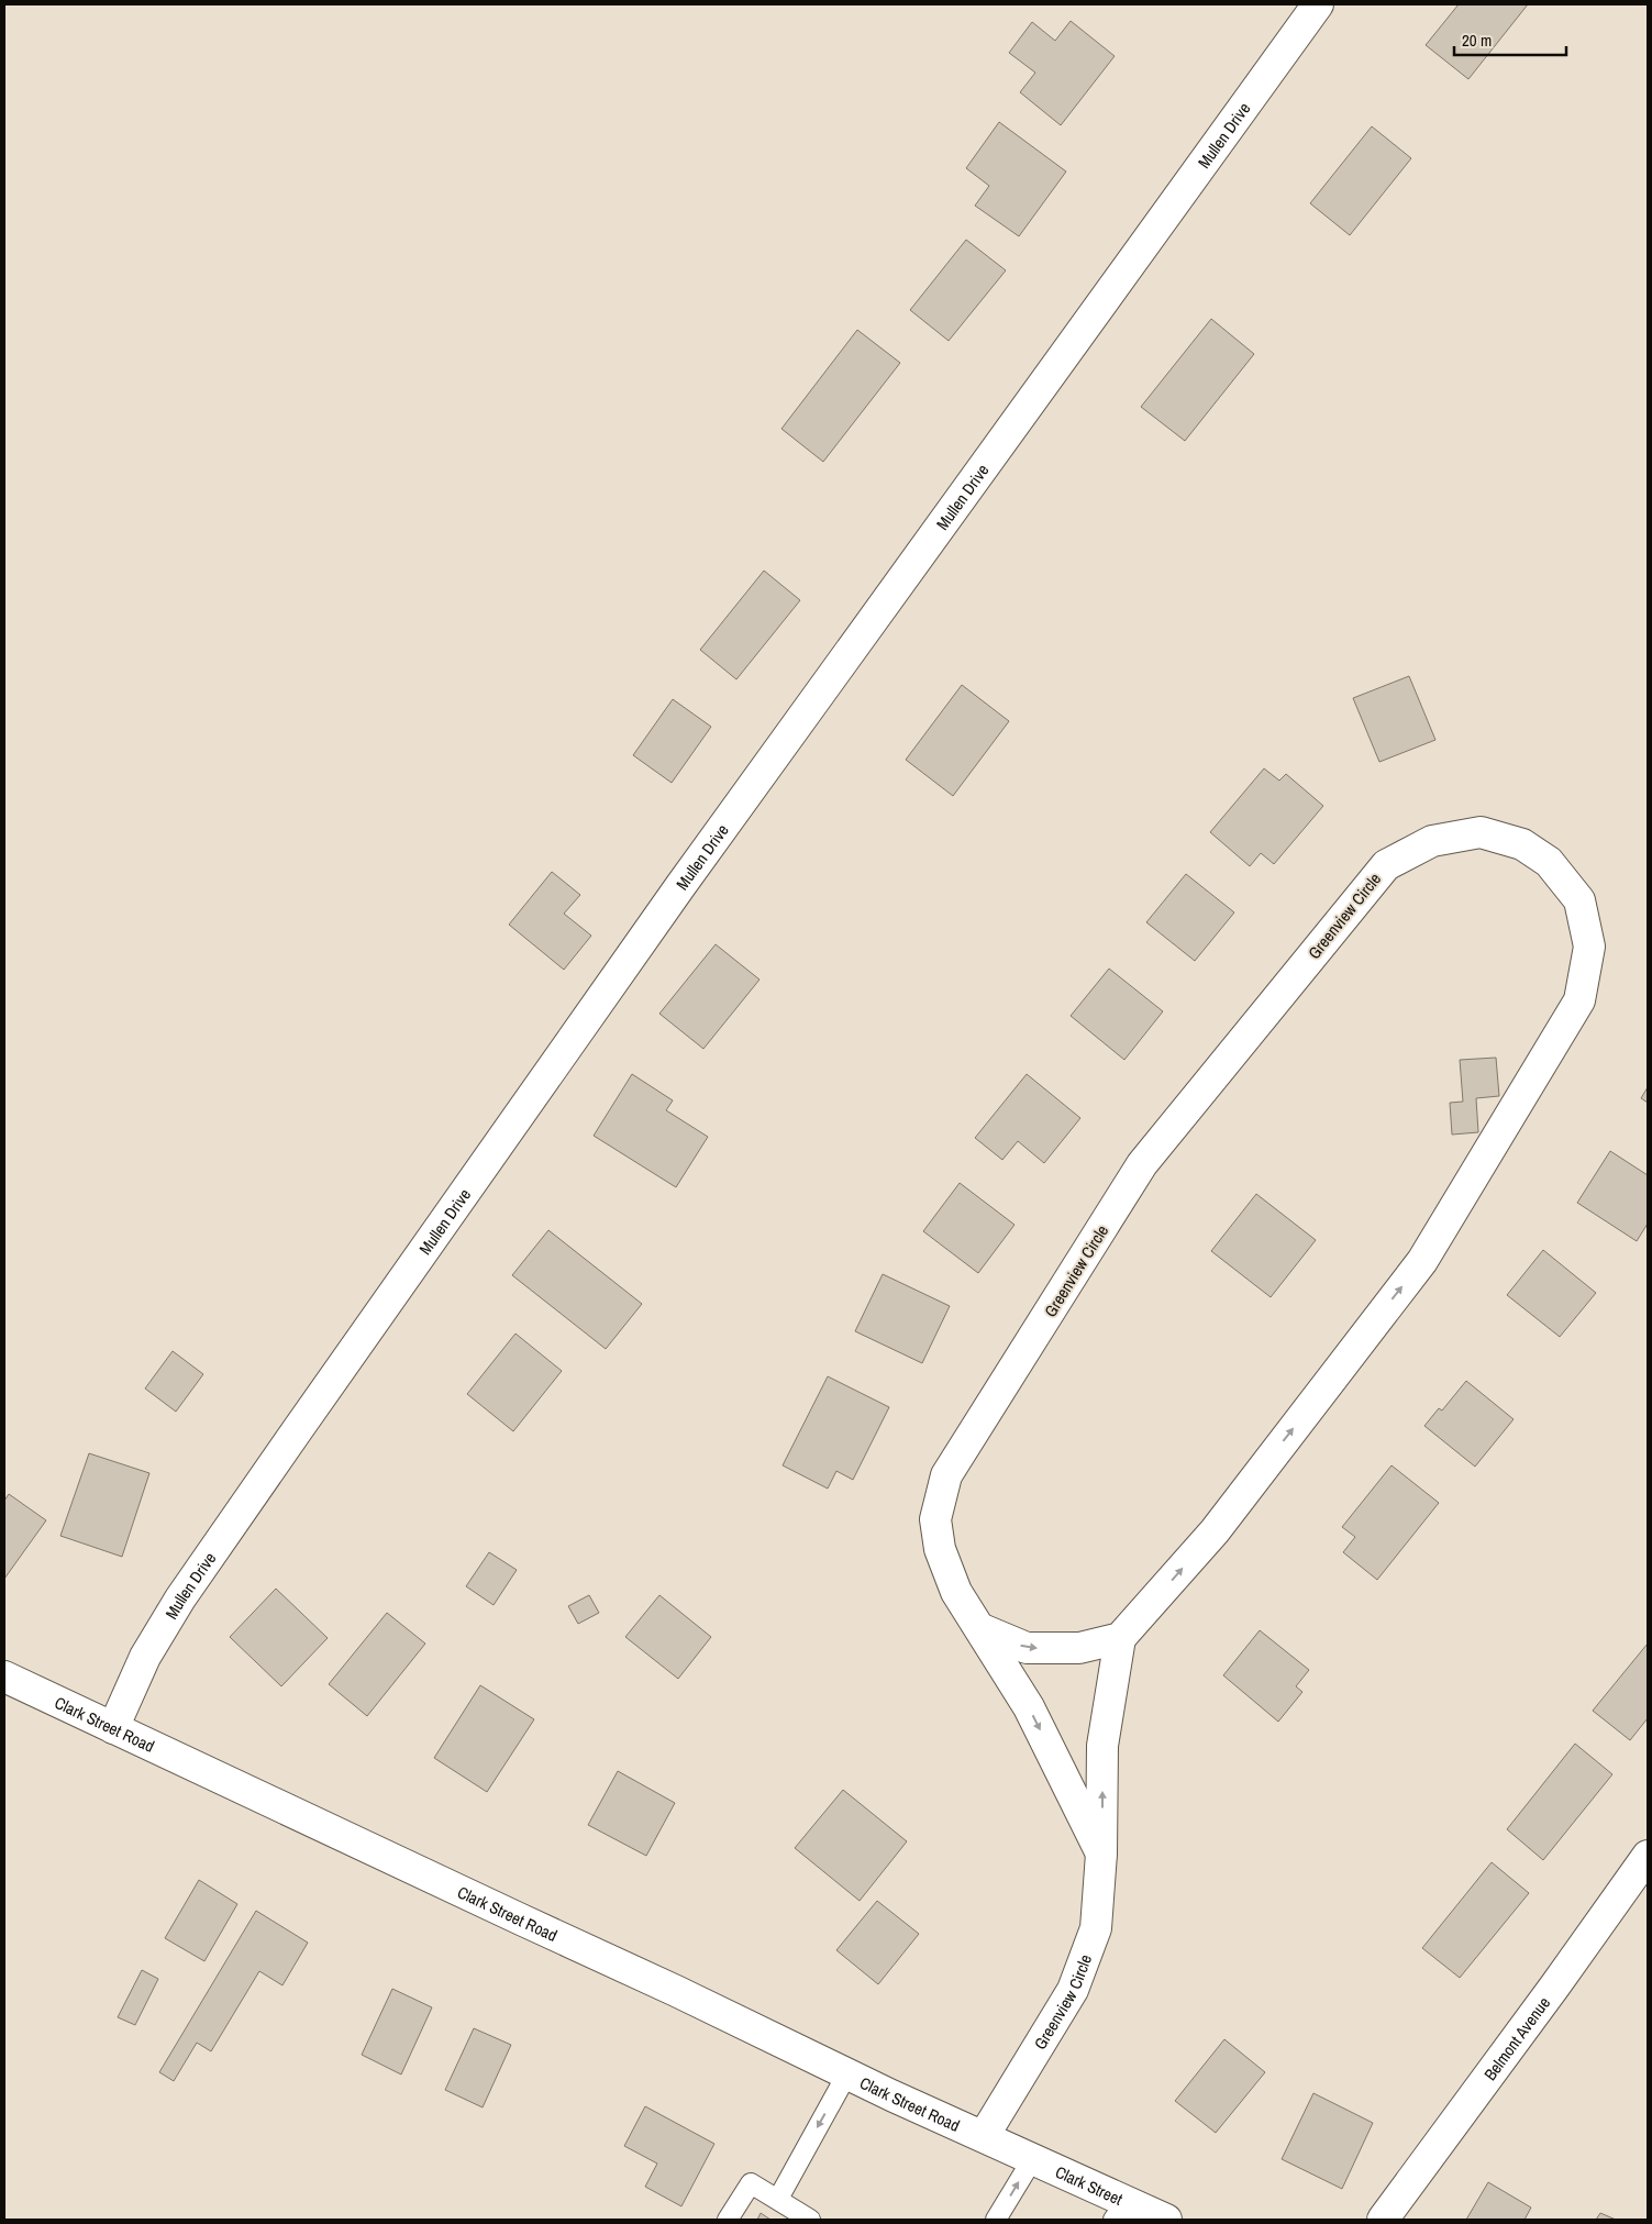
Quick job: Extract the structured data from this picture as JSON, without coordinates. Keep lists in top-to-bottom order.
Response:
{
  "streets": {
    "street": [
      "Mullen Drive",
      "Greenview Circle",
      "Clark Street Road",
      "Belmont Avenue",
      "Clark Street"
    ]
  },
  "crossings": [
    ["Mullen Drive", "Clark Street Road"],
    ["Greenview Circle", "Clark Street Road"],
    ["Clark Street Road", "Clark Street"]
  ],
  "scale_bar": "20 m"
}
